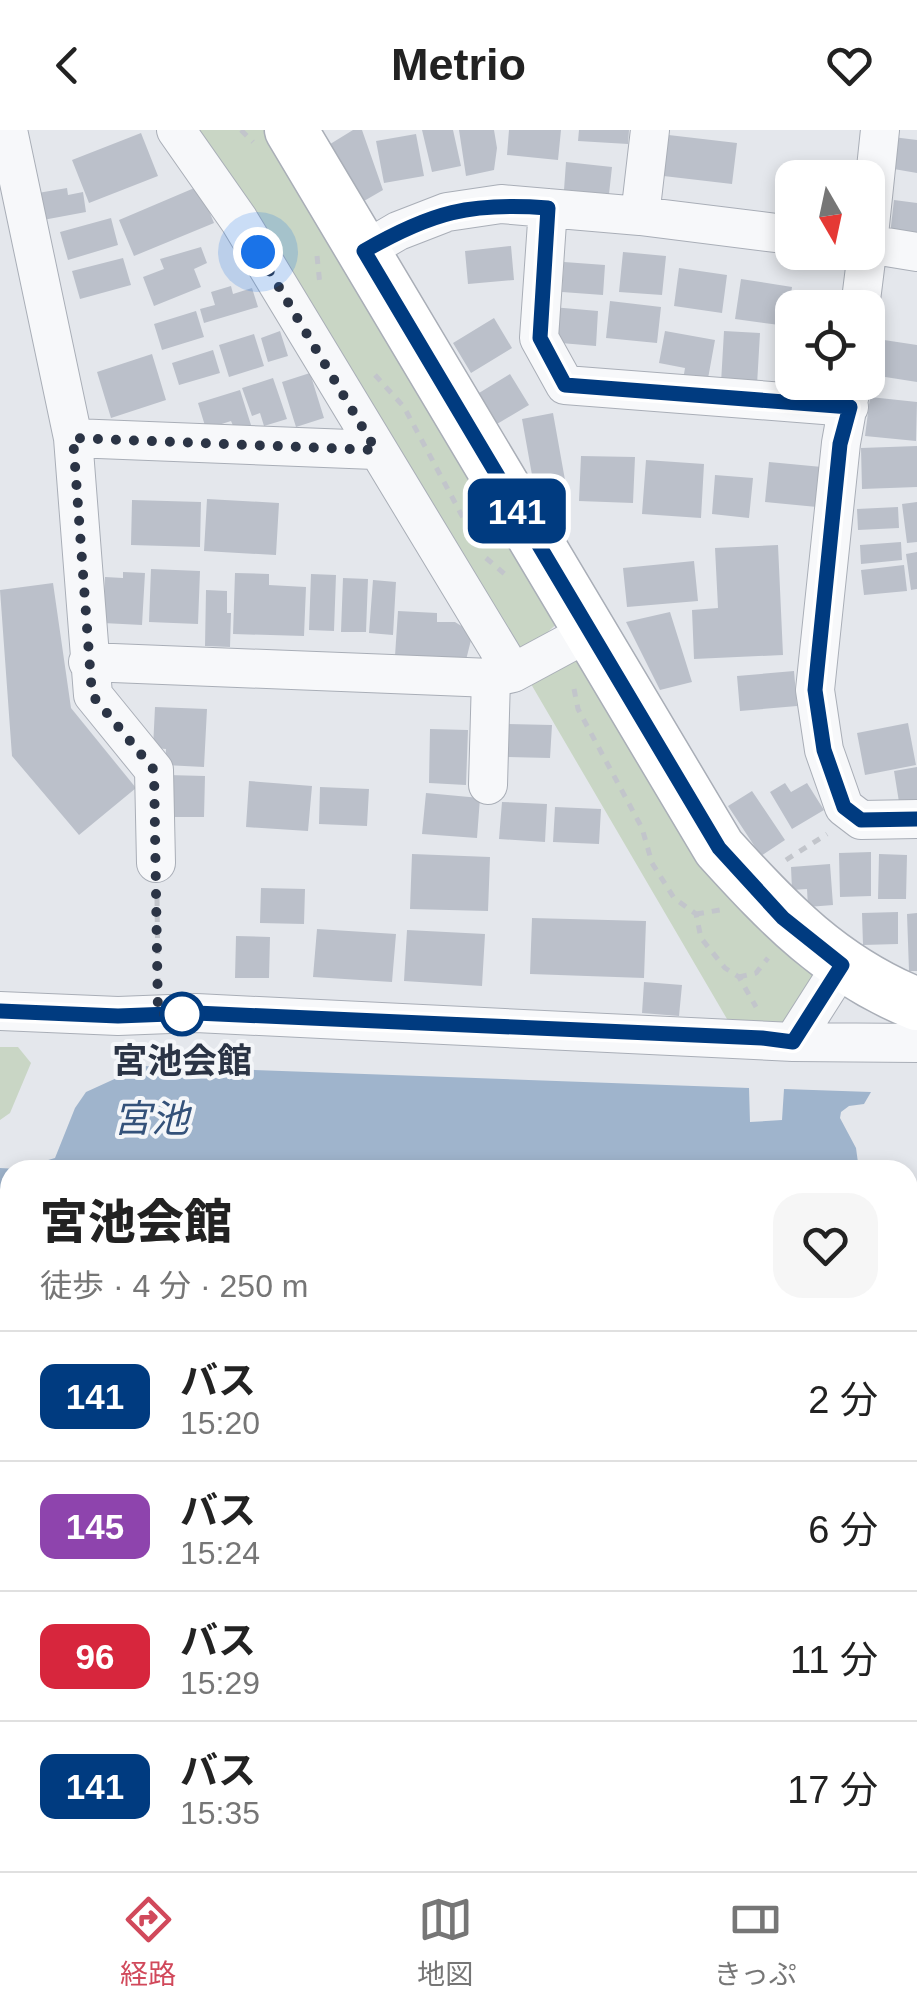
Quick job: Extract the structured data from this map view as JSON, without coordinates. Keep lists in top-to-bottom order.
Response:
{
  "water": ["宮池"],
  "places": ["宮池会館"],
  "lines": ["bus line 141"],
  "north": "bottom",
  "page": {
    "header": "Metrio",
    "on_map": "141",
    "heading": ["宮池会館", "徒歩 · 4 分 · 250 m"],
    "list": [
      {
        "mark": "141",
        "name": "バス",
        "note": "15:20",
        "value": "2 分"
      },
      {
        "mark": "145",
        "name": "バス",
        "note": "15:24",
        "value": "6 分"
      },
      {
        "mark": "96",
        "name": "バス",
        "note": "15:29",
        "value": "11 分"
      },
      {
        "mark": "141",
        "name": "バス",
        "note": "15:35",
        "value": "17 分"
      }
    ],
    "tabs": ["経路", "地図", "きっぷ"]
  }
}
